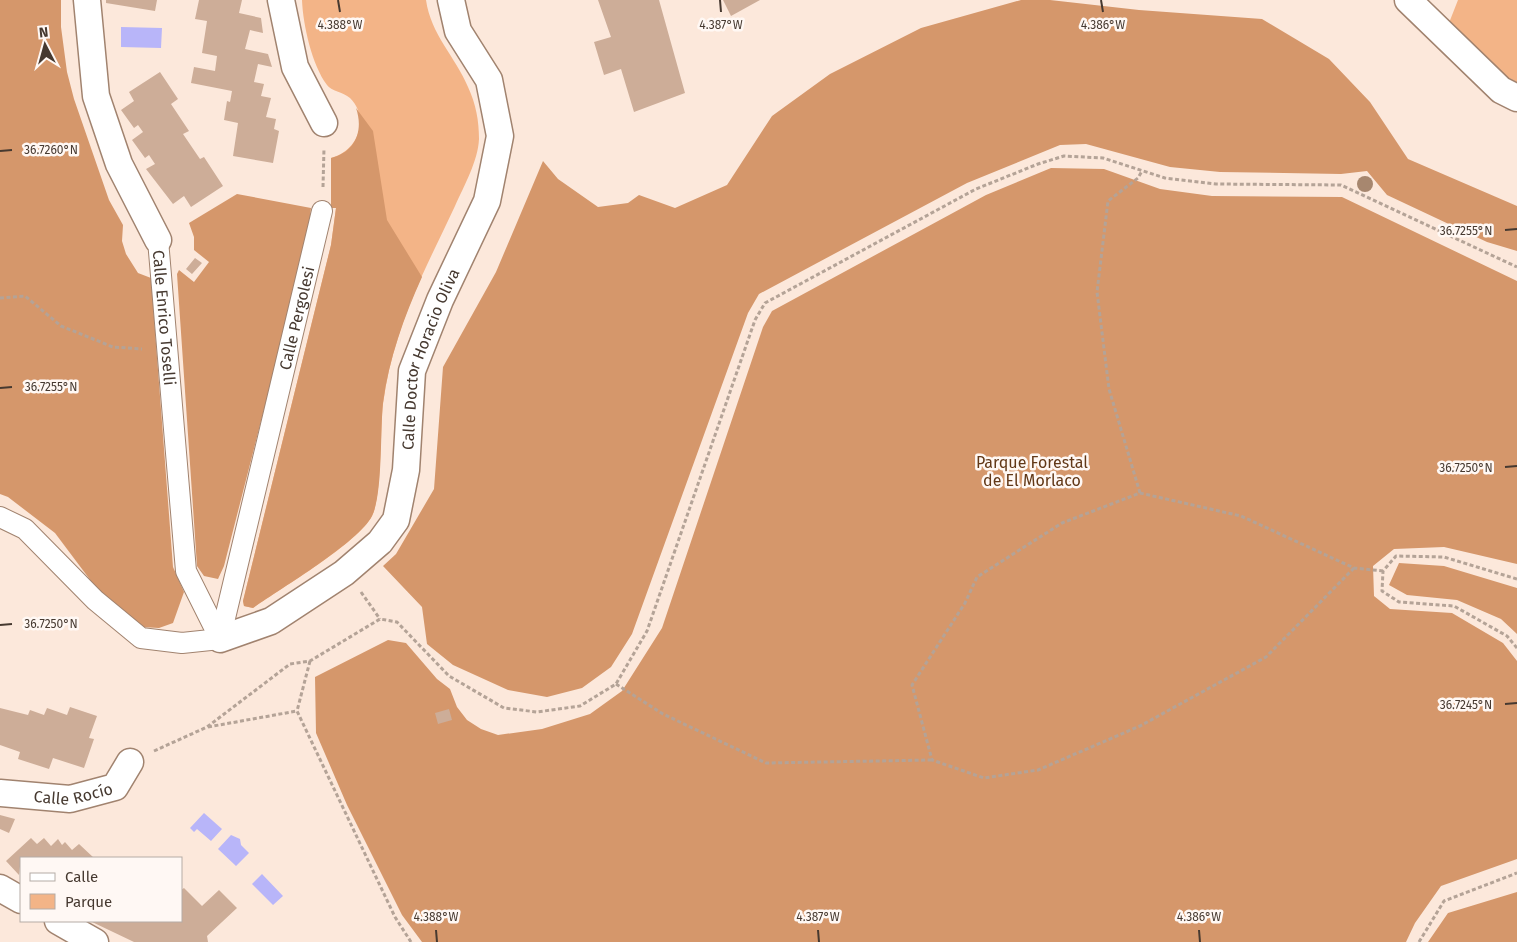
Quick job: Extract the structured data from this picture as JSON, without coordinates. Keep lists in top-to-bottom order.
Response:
{
  "streets": {
    "street": [
      "Calle Enrico Toselli",
      "Calle Pergolesi",
      "Calle Doctor Horacio Oliva",
      "Calle Rocío"
    ]
  },
  "crossings": [
    ["Calle Enrico Toselli", "Calle Pergolesi"],
    ["Calle Enrico Toselli", "Calle Doctor Horacio Oliva"],
    ["Calle Pergolesi", "Calle Doctor Horacio Oliva"]
  ],
  "parks": ["Parque Forestal de El Morlaco"],
  "legend": ["Calle", "Parque"],
  "north": "top",
  "coordinates": [
    "4.388°W",
    "4.387°W",
    "4.386°W",
    "36.7260°N",
    "36.7255°N",
    "36.7250°N",
    "36.7245°N"
  ]
}
